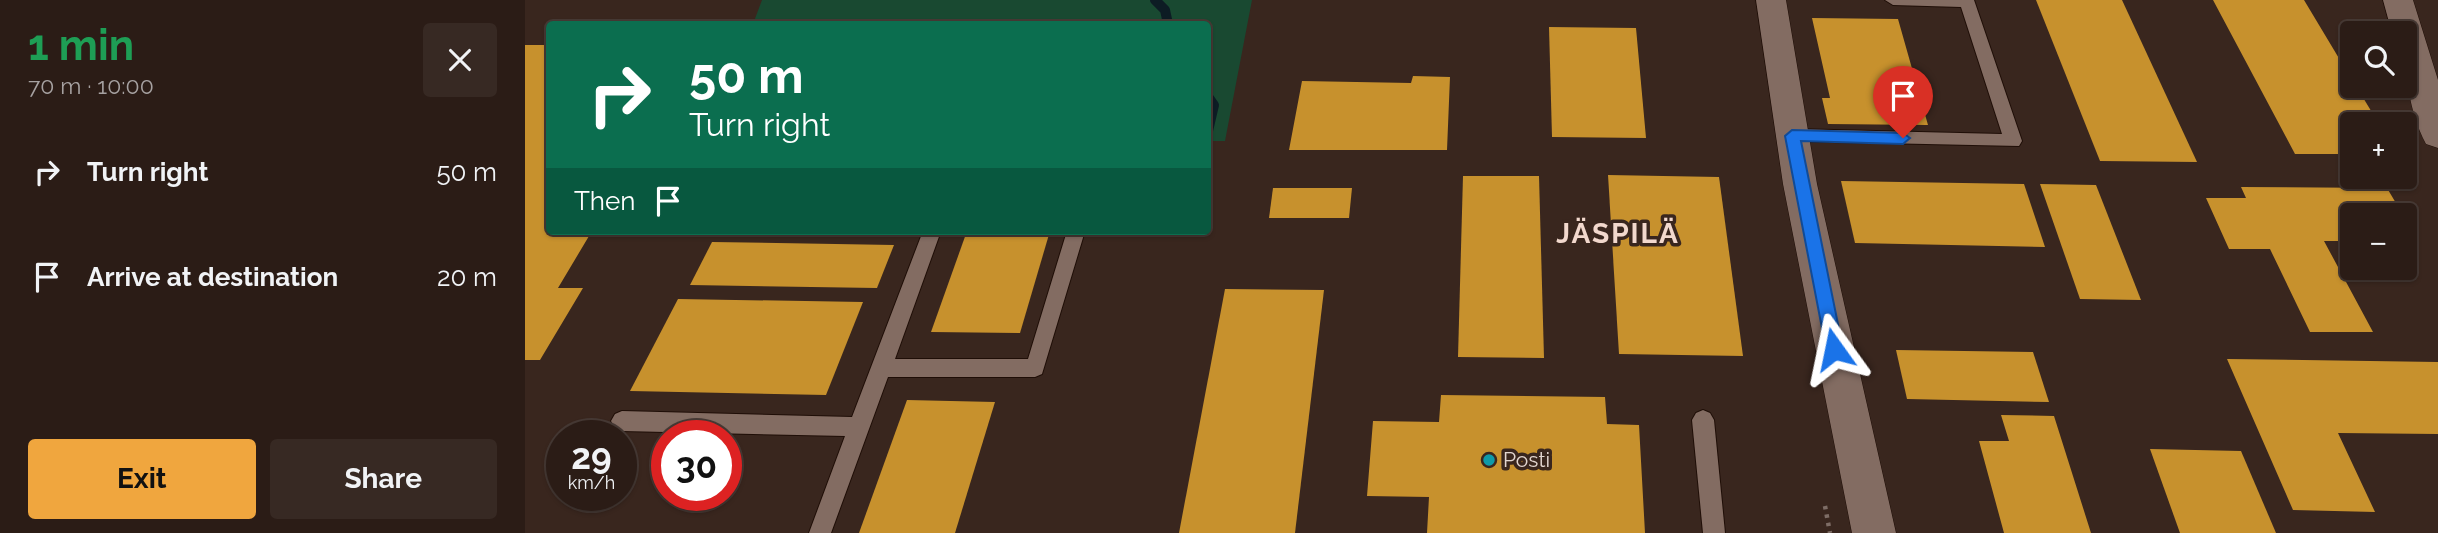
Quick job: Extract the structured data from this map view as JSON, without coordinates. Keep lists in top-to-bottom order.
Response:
{
  "districts": ["JÄSPILÄ"],
  "places": ["Posti"],
  "page": {
    "heading": ["1 min", "70 m · 10:00"],
    "map_buttons": ["+", "−"],
    "turn": ["50 m", "Turn right"],
    "list": [
      {
        "name": "Turn right",
        "value": "50 m"
      },
      {
        "name": "Arrive at destination",
        "value": "20 m"
      }
    ],
    "then": "Then",
    "speed": "29 km/h",
    "limit": "30",
    "buttons": ["Exit", "Share"]
  }
}
